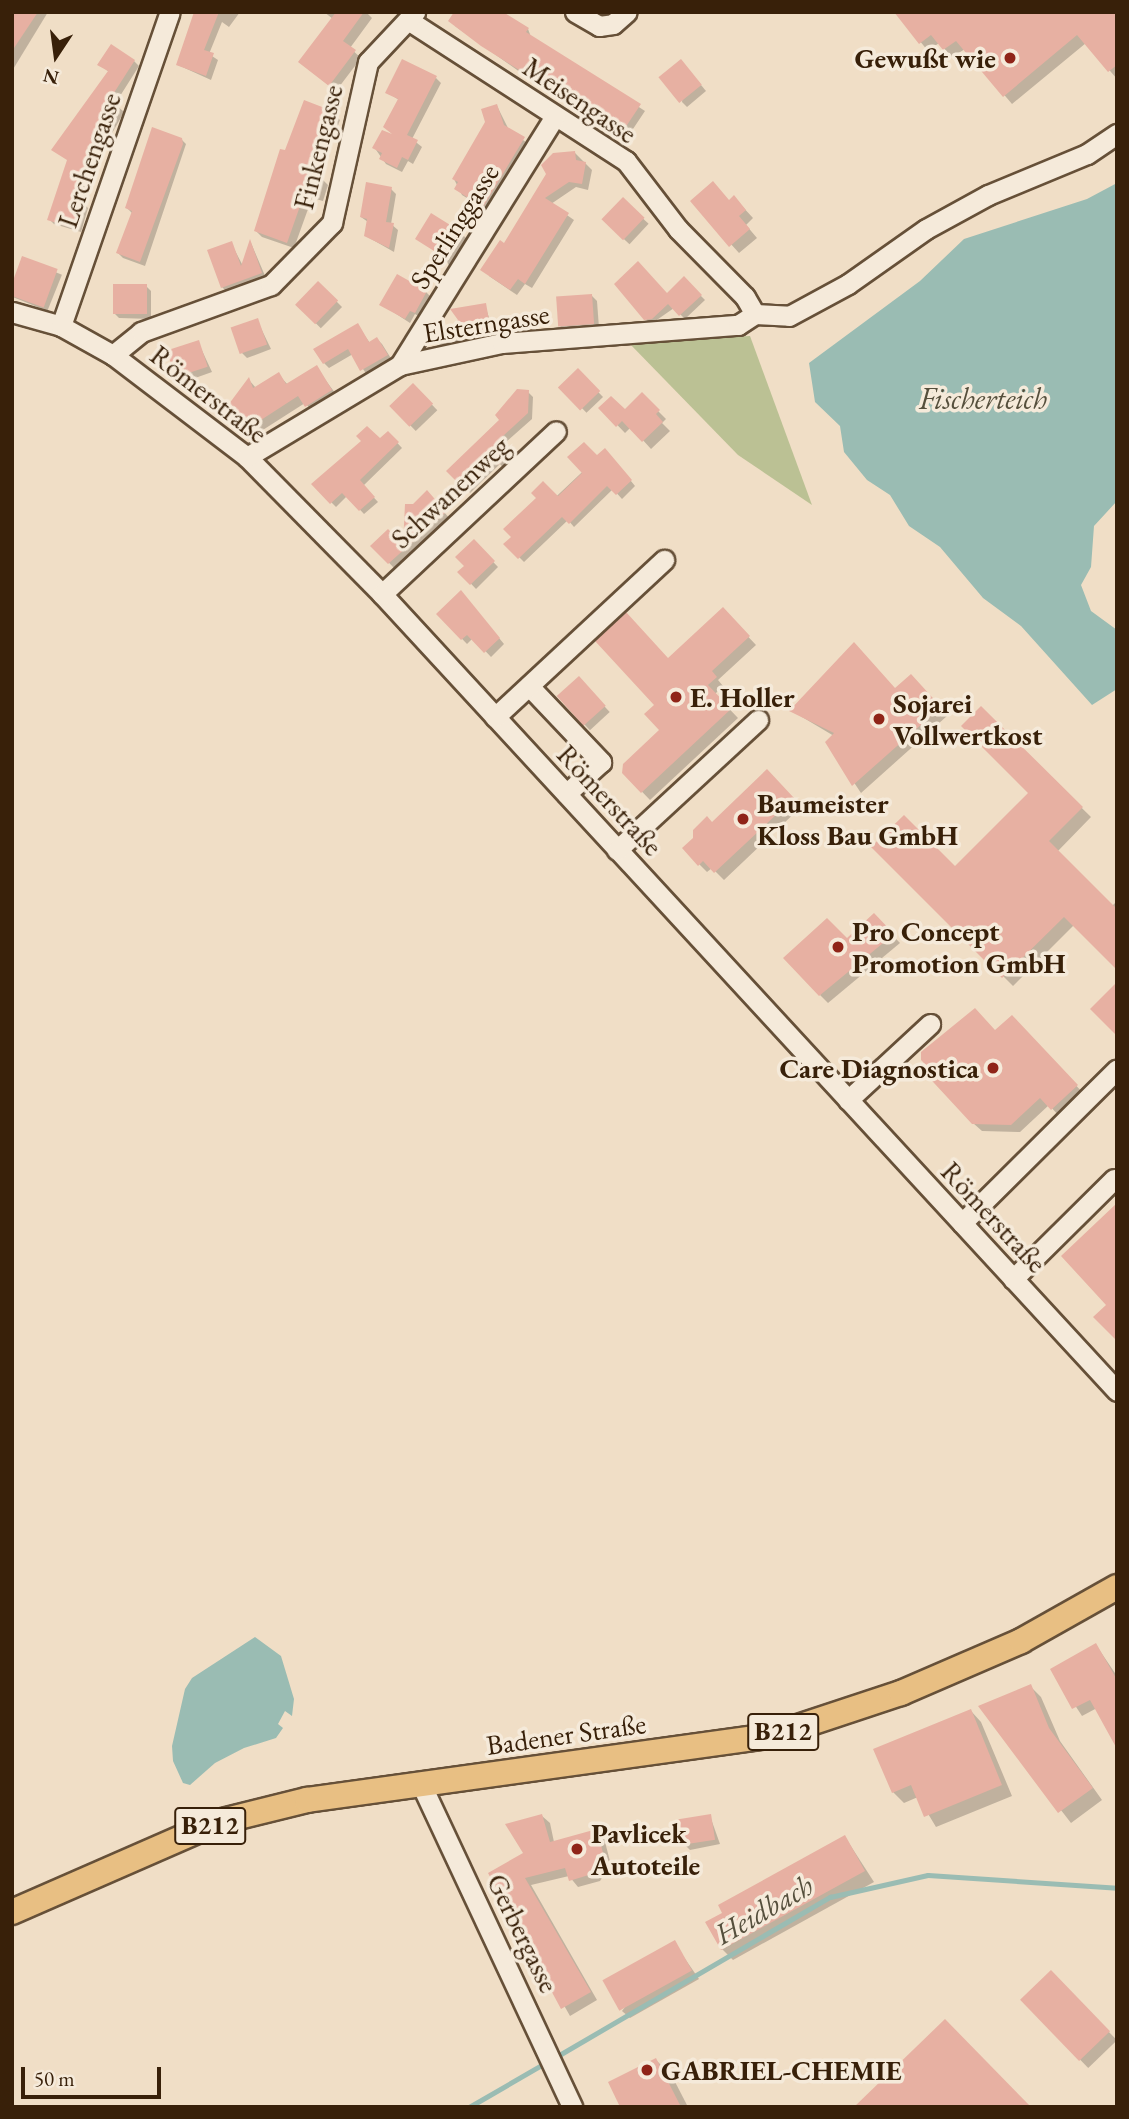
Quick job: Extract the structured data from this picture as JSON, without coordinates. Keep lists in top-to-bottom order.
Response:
{
  "streets": {
    "main road": ["B212", "Badener Straße"],
    "street": [
      "Meisengasse",
      "Finkengasse",
      "Lerchengasse",
      "Sperlinggasse",
      "Elsterngasse",
      "Römerstraße",
      "Schwanenweg",
      "Gerbergasse"
    ]
  },
  "crossings": [
    ["Meisengasse", "Finkengasse"],
    ["Meisengasse", "Sperlinggasse"],
    ["Meisengasse", "Elsterngasse"],
    ["Finkengasse", "Römerstraße"],
    ["Lerchengasse", "Römerstraße"],
    ["Sperlinggasse", "Elsterngasse"],
    ["Elsterngasse", "Römerstraße"],
    ["Römerstraße", "Schwanenweg"],
    ["Badener Straße", "Gerbergasse"]
  ],
  "water": ["Fischerteich", "Heidbach"],
  "places": [
    "Gewußt wie",
    "E. Holler",
    "Sojarei Vollwertkost",
    "Baumeister Kloss Bau GmbH",
    "Pro Concept Promotion GmbH",
    "Care Diagnostica",
    "Pavlicek Autoteile",
    "GABRIEL-CHEMIE"
  ],
  "scale_bar": "50 m",
  "north": "bottom"
}
